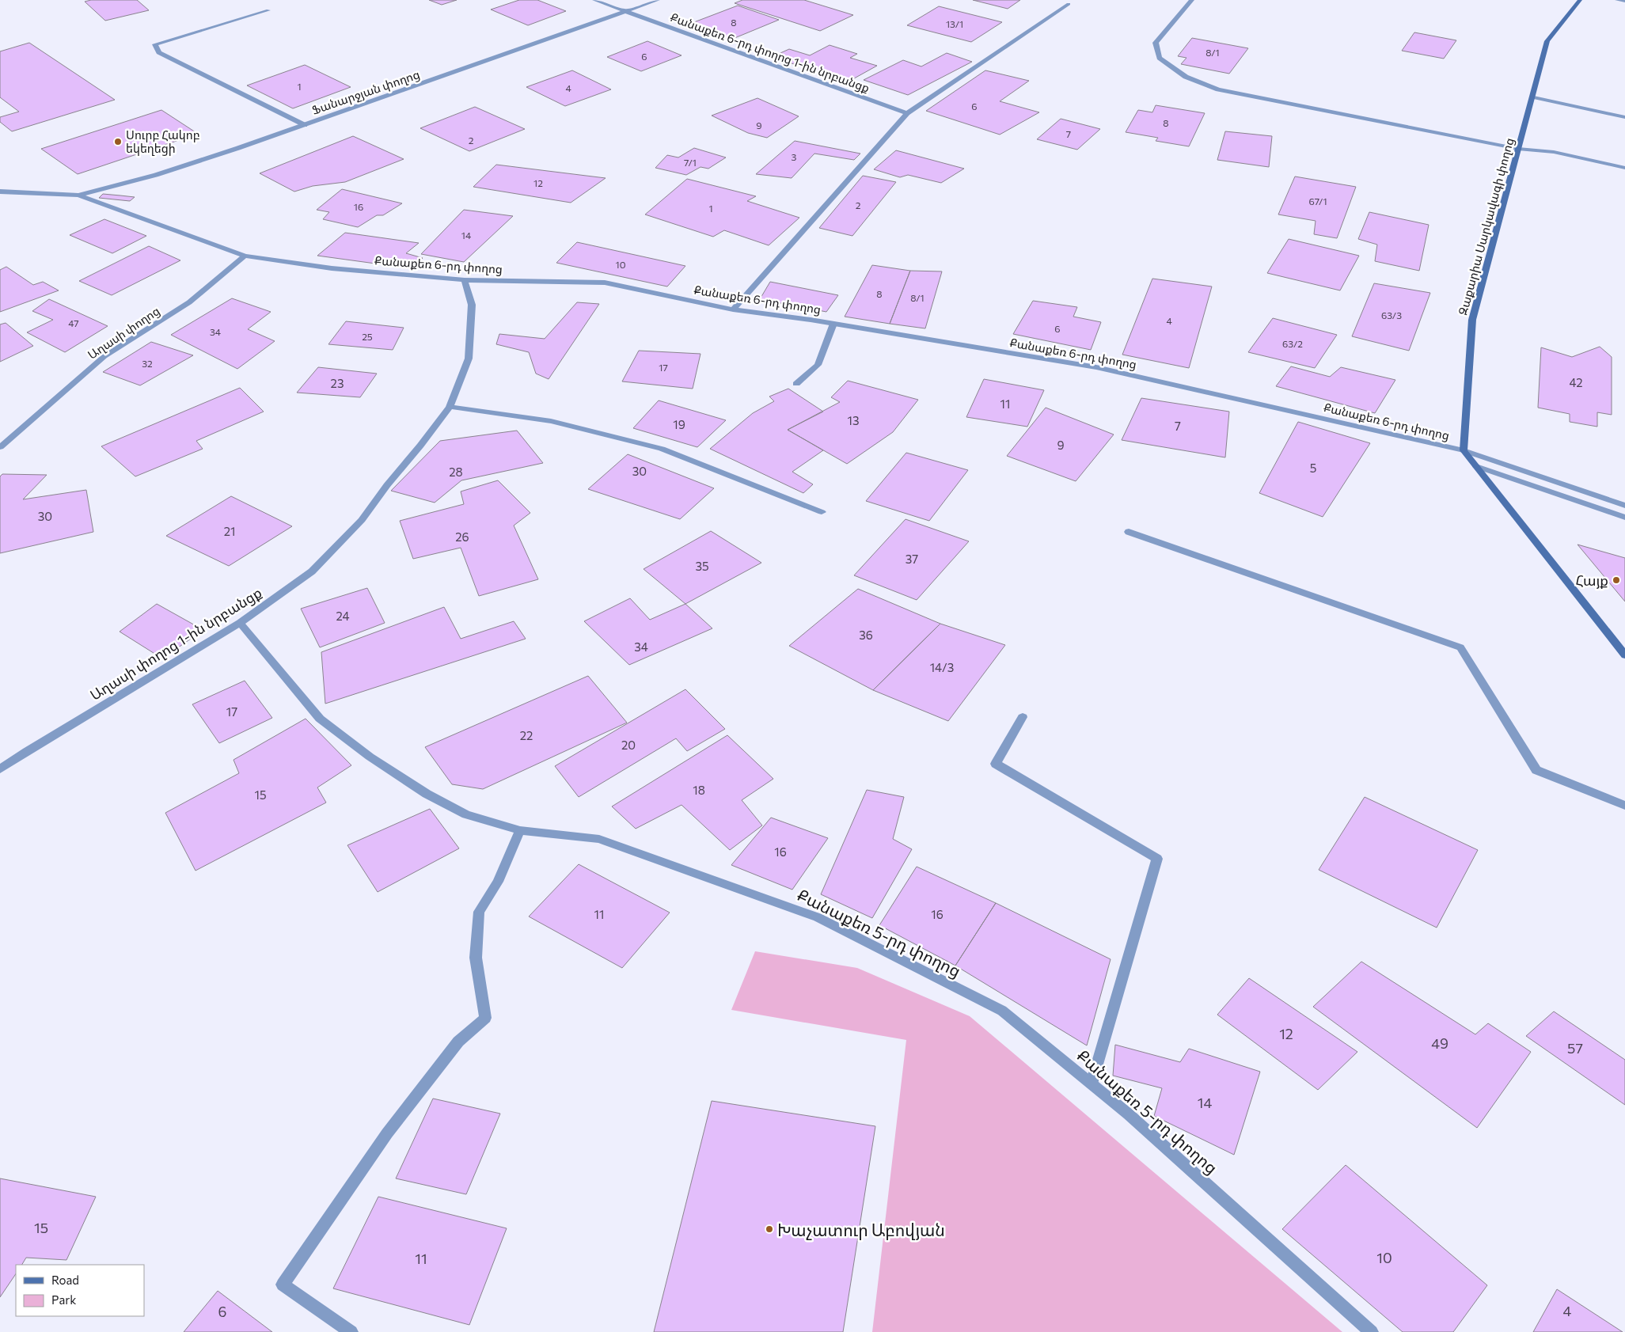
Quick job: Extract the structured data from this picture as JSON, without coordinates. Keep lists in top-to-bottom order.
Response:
{
  "streets": {
    "main road": ["Զաքարիա Սարկավագի փողոց"],
    "street": [
      "Քանաքեռ 6-րդ փողոց 1-ին նրբանցք",
      "Ֆանարջյան փողոց",
      "Քանաքեռ 6-րդ փողոց",
      "Աղասի փողոց",
      "Աղասի փողոց 1-ին նրբանցք",
      "Քանաքեռ 5-րդ փողոց"
    ]
  },
  "crossings": [
    ["Քանաքեռ 6-րդ փողոց 1-ին նրբանցք", "Ֆանարջյան փողոց"],
    ["Ֆանարջյան փողոց", "Քանաքեռ 6-րդ փողոց"],
    ["Զաքարիա Սարկավագի փողոց", "Քանաքեռ 6-րդ փողոց"],
    ["Քանաքեռ 6-րդ փողոց", "Աղասի փողոց"],
    ["Քանաքեռ 6-րդ փողոց", "Աղասի փողոց 1-ին նրբանցք"],
    ["Աղասի փողոց 1-ին նրբանցք", "Քանաքեռ 5-րդ փողոց"]
  ],
  "places": ["Սուրբ Հակոբ եկեղեցի", "Հայք", "Խաչատուր Աբովյան"],
  "house_numbers": [
    "8",
    "13/1",
    "8/1",
    "6",
    "1",
    "4",
    "6",
    "8",
    "9",
    "7",
    "2",
    "3",
    "7/1",
    "12",
    "67/1",
    "2",
    "16",
    "1",
    "14",
    "10",
    "8",
    "8/1",
    "63/3",
    "4",
    "47",
    "6",
    "34",
    "25",
    "63/2",
    "32",
    "17",
    "42",
    "23",
    "11",
    "13",
    "19",
    "7",
    "9",
    "5",
    "30",
    "28",
    "30",
    "21",
    "26",
    "37",
    "35",
    "24",
    "36",
    "34",
    "14/3",
    "17",
    "22",
    "20",
    "18",
    "15",
    "16",
    "11",
    "16",
    "12",
    "49",
    "57",
    "14",
    "15",
    "10",
    "11",
    "4",
    "6"
  ],
  "legend": ["Road", "Park"]
}
